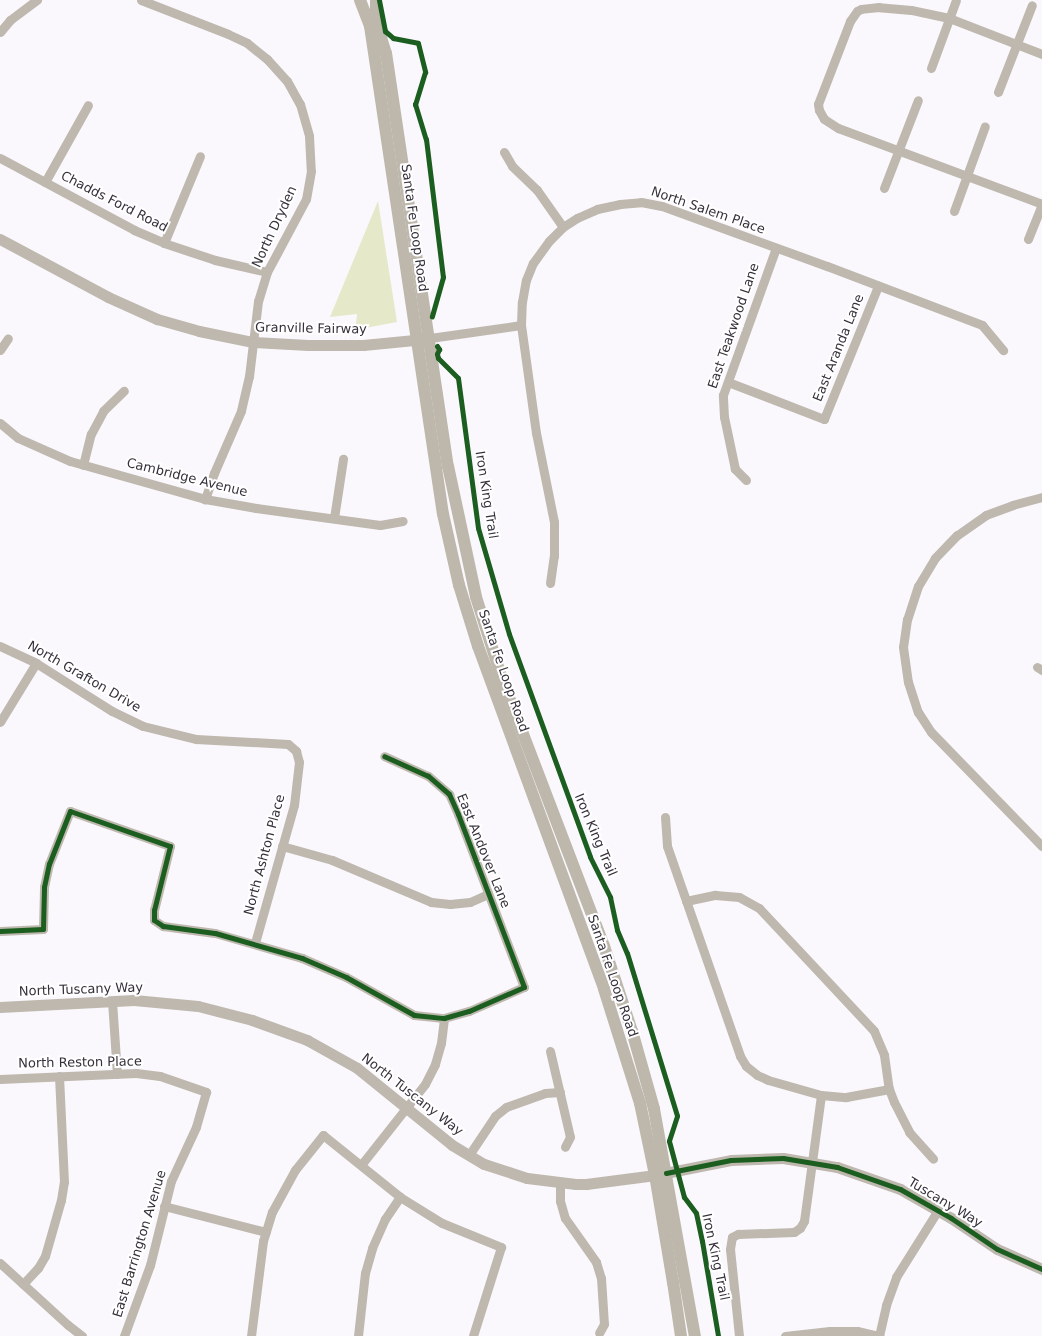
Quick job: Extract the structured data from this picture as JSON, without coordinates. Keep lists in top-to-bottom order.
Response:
{
  "streets": {
    "main road": ["Santa Fe Loop Road"],
    "street": [
      "Chadds Ford Road",
      "North Salem Place",
      "North Dryden",
      "East Teakwood Lane",
      "Granville Fairway",
      "East Aranda Lane",
      "Cambridge Avenue",
      "North Grafton Drive",
      "East Andover Lane",
      "North Ashton Place",
      "North Tuscany Way",
      "North Reston Place",
      "Tuscany Way",
      "East Barrington Avenue"
    ],
    "cycle path": ["Iron King Trail"]
  },
  "crossings": [
    ["Chadds Ford Road", "North Dryden"],
    ["North Salem Place", "East Teakwood Lane"],
    ["North Salem Place", "Granville Fairway"],
    ["North Salem Place", "East Aranda Lane"],
    ["North Dryden", "Granville Fairway"],
    ["North Dryden", "Cambridge Avenue"],
    ["Santa Fe Loop Road", "Granville Fairway"],
    ["Santa Fe Loop Road", "North Tuscany Way"],
    ["Santa Fe Loop Road", "Tuscany Way"],
    ["East Teakwood Lane", "East Aranda Lane"],
    ["North Grafton Drive", "North Ashton Place"],
    ["North Tuscany Way", "Tuscany Way"],
    ["North Reston Place", "East Barrington Avenue"]
  ]
}
